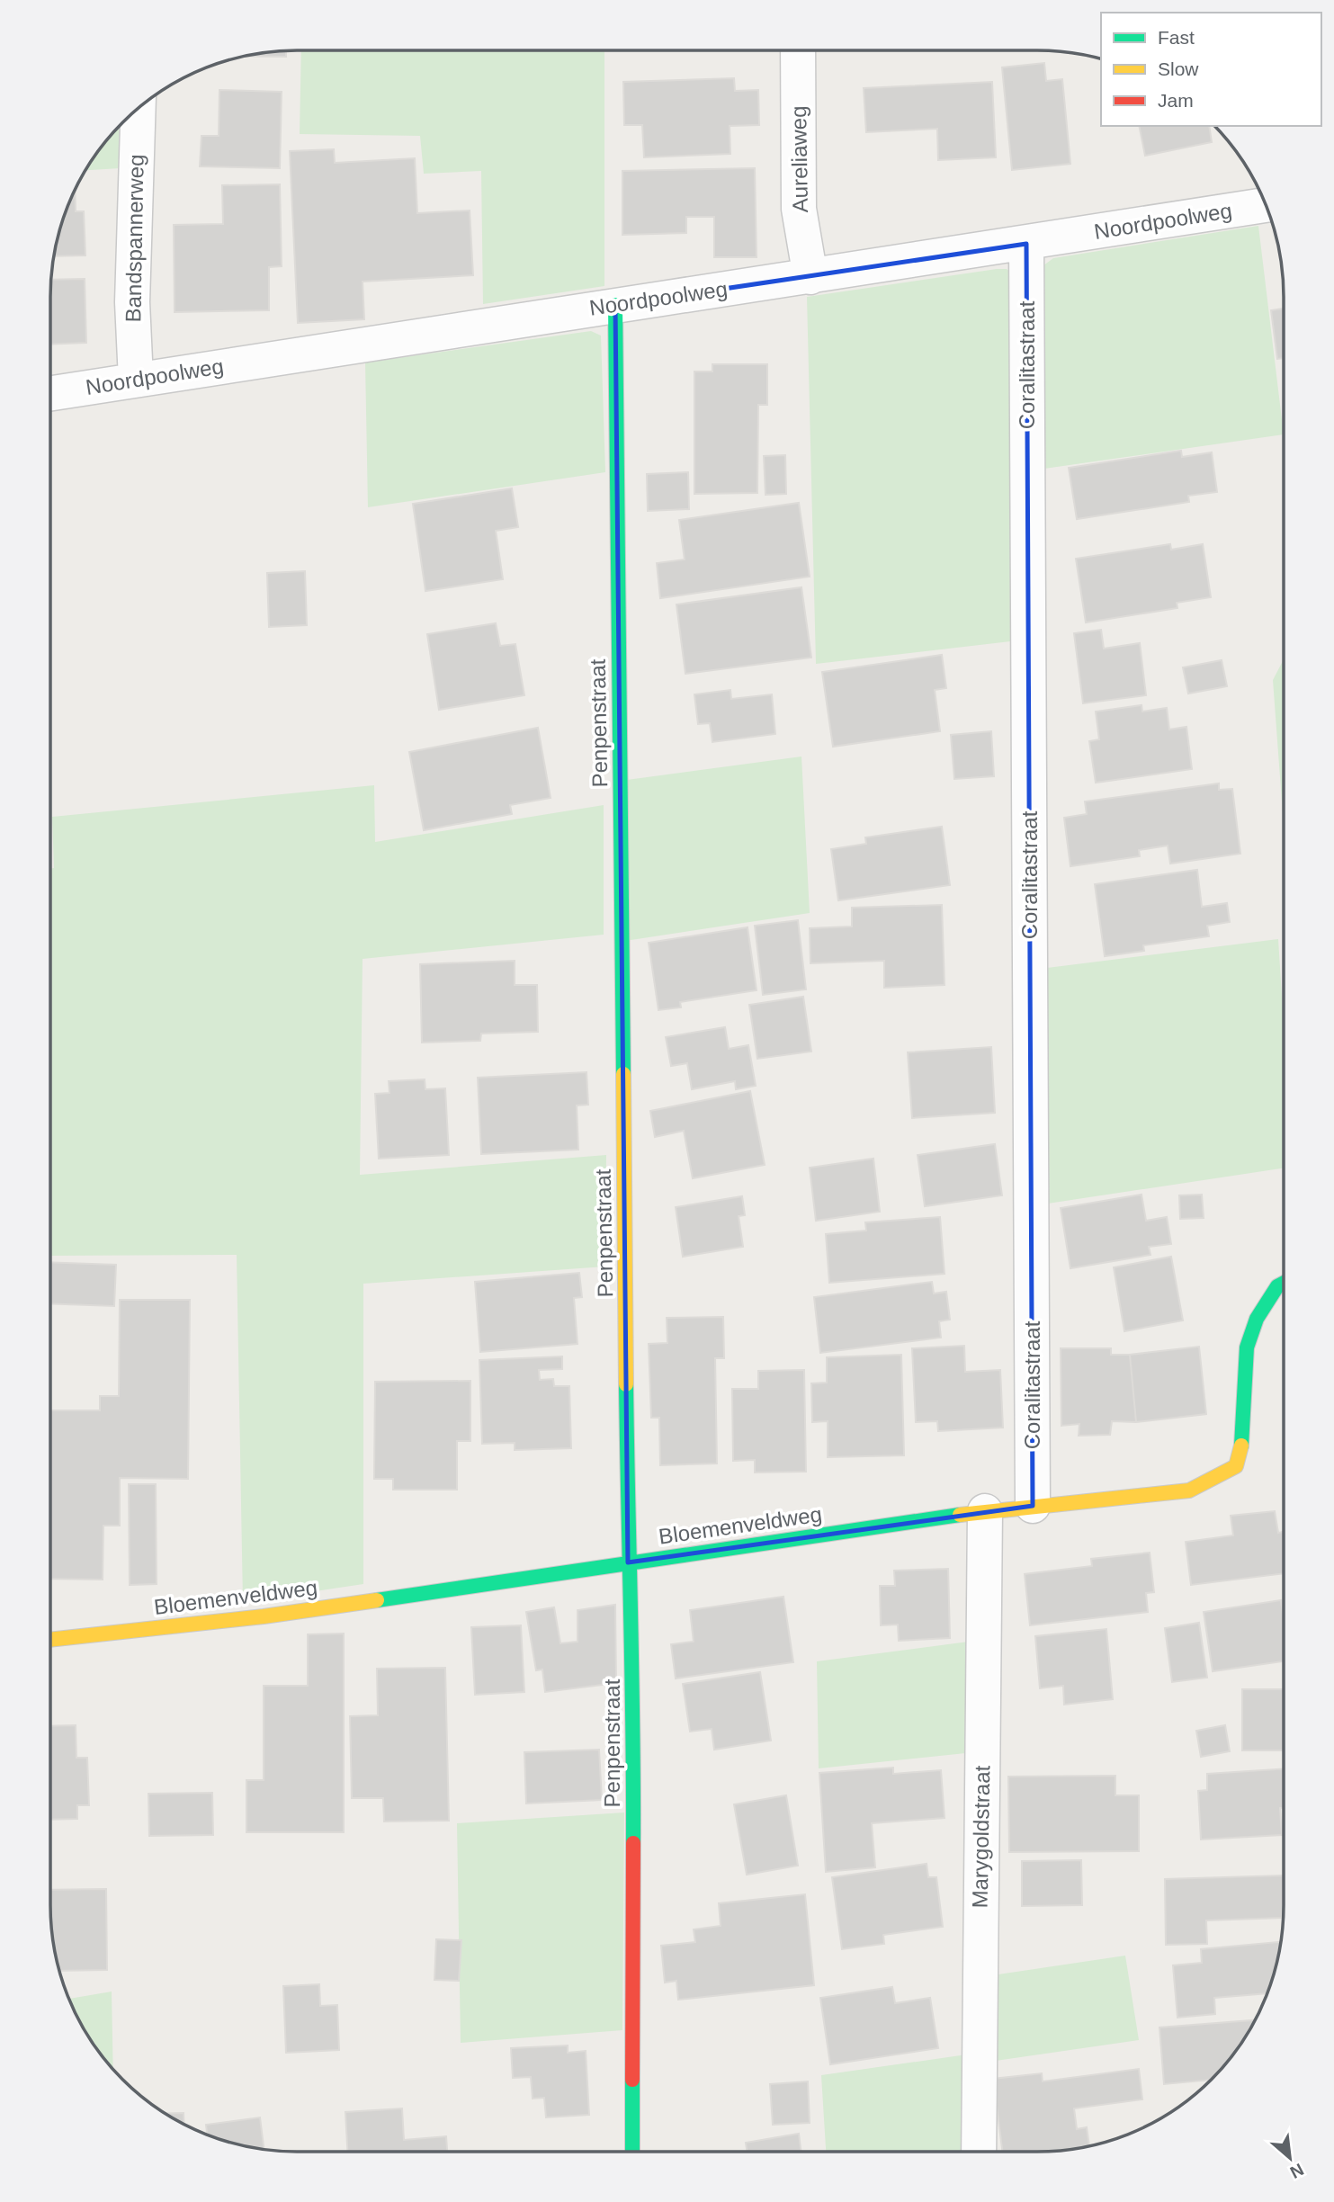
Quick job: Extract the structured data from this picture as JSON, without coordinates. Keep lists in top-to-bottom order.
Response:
{
  "streets": {
    "street": [
      "Aureliaweg",
      "Noordpoolweg",
      "Bandspannerweg",
      "Coralitastraat",
      "Penpenstraat",
      "Bloemenveldweg",
      "Marygoldstraat"
    ]
  },
  "crossings": [
    ["Aureliaweg", "Noordpoolweg"],
    ["Noordpoolweg", "Bandspannerweg"],
    ["Noordpoolweg", "Coralitastraat"],
    ["Noordpoolweg", "Penpenstraat"],
    ["Coralitastraat", "Bloemenveldweg"],
    ["Penpenstraat", "Bloemenveldweg"],
    ["Bloemenveldweg", "Marygoldstraat"]
  ],
  "legend": ["Fast", "Slow", "Jam"],
  "north": "bottom right"
}
